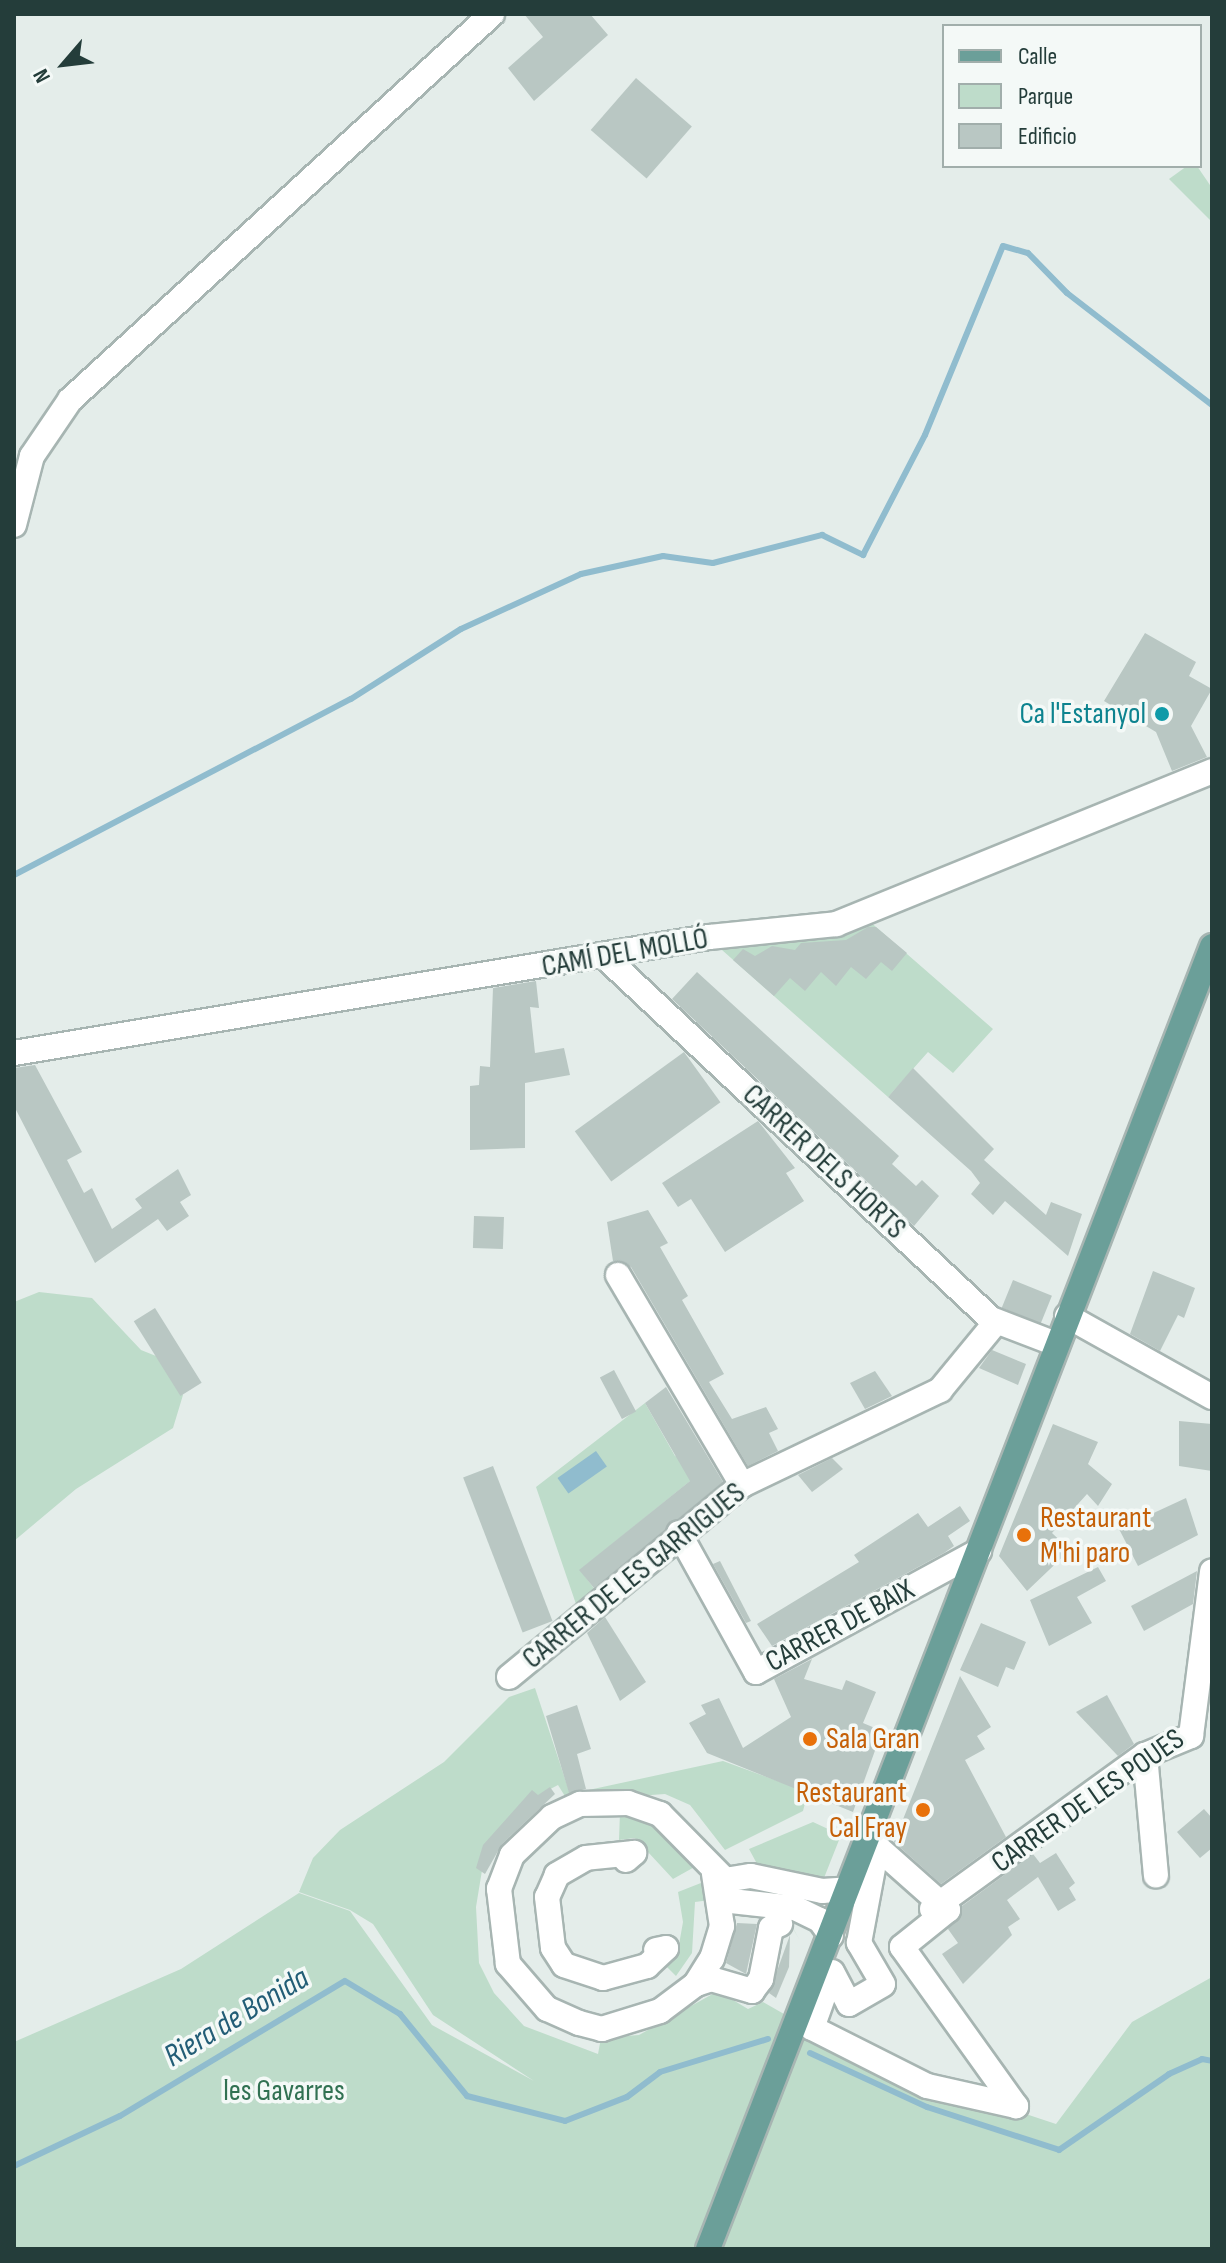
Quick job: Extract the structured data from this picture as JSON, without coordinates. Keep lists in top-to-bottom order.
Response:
{
  "streets": {
    "street": [
      "CAMÍ DEL MOLLÓ",
      "CARRER DELS HORTS",
      "CARRER DE LES GARRIGUES",
      "CARRER DE BAIX",
      "CARRER DE LES POUES"
    ]
  },
  "crossings": [
    ["CAMÍ DEL MOLLÓ", "CARRER DELS HORTS"],
    ["CARRER DELS HORTS", "CARRER DE LES GARRIGUES"],
    ["CARRER DE LES GARRIGUES", "CARRER DE BAIX"]
  ],
  "water": ["Riera de Bonida"],
  "parks": ["les Gavarres"],
  "places": [
    "Ca l'Estanyol",
    "Restaurant M'hi paro",
    "Sala Gran",
    "Restaurant Cal Fray"
  ],
  "legend": ["Calle", "Parque", "Edificio"],
  "north": "bottom left"
}
